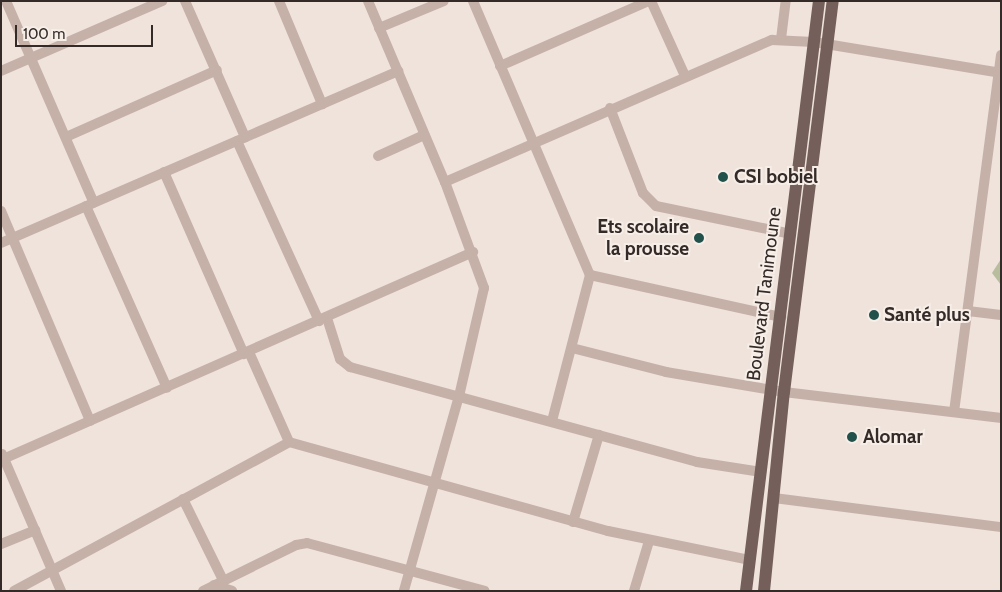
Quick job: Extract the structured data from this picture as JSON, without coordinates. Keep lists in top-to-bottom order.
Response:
{
  "streets": {
    "main road": ["Boulevard Tanimoune"]
  },
  "places": [
    "CSI bobiel",
    "Ets scolaire la prousse",
    "Santé plus",
    "Alomar"
  ],
  "scale_bar": "100 m"
}
